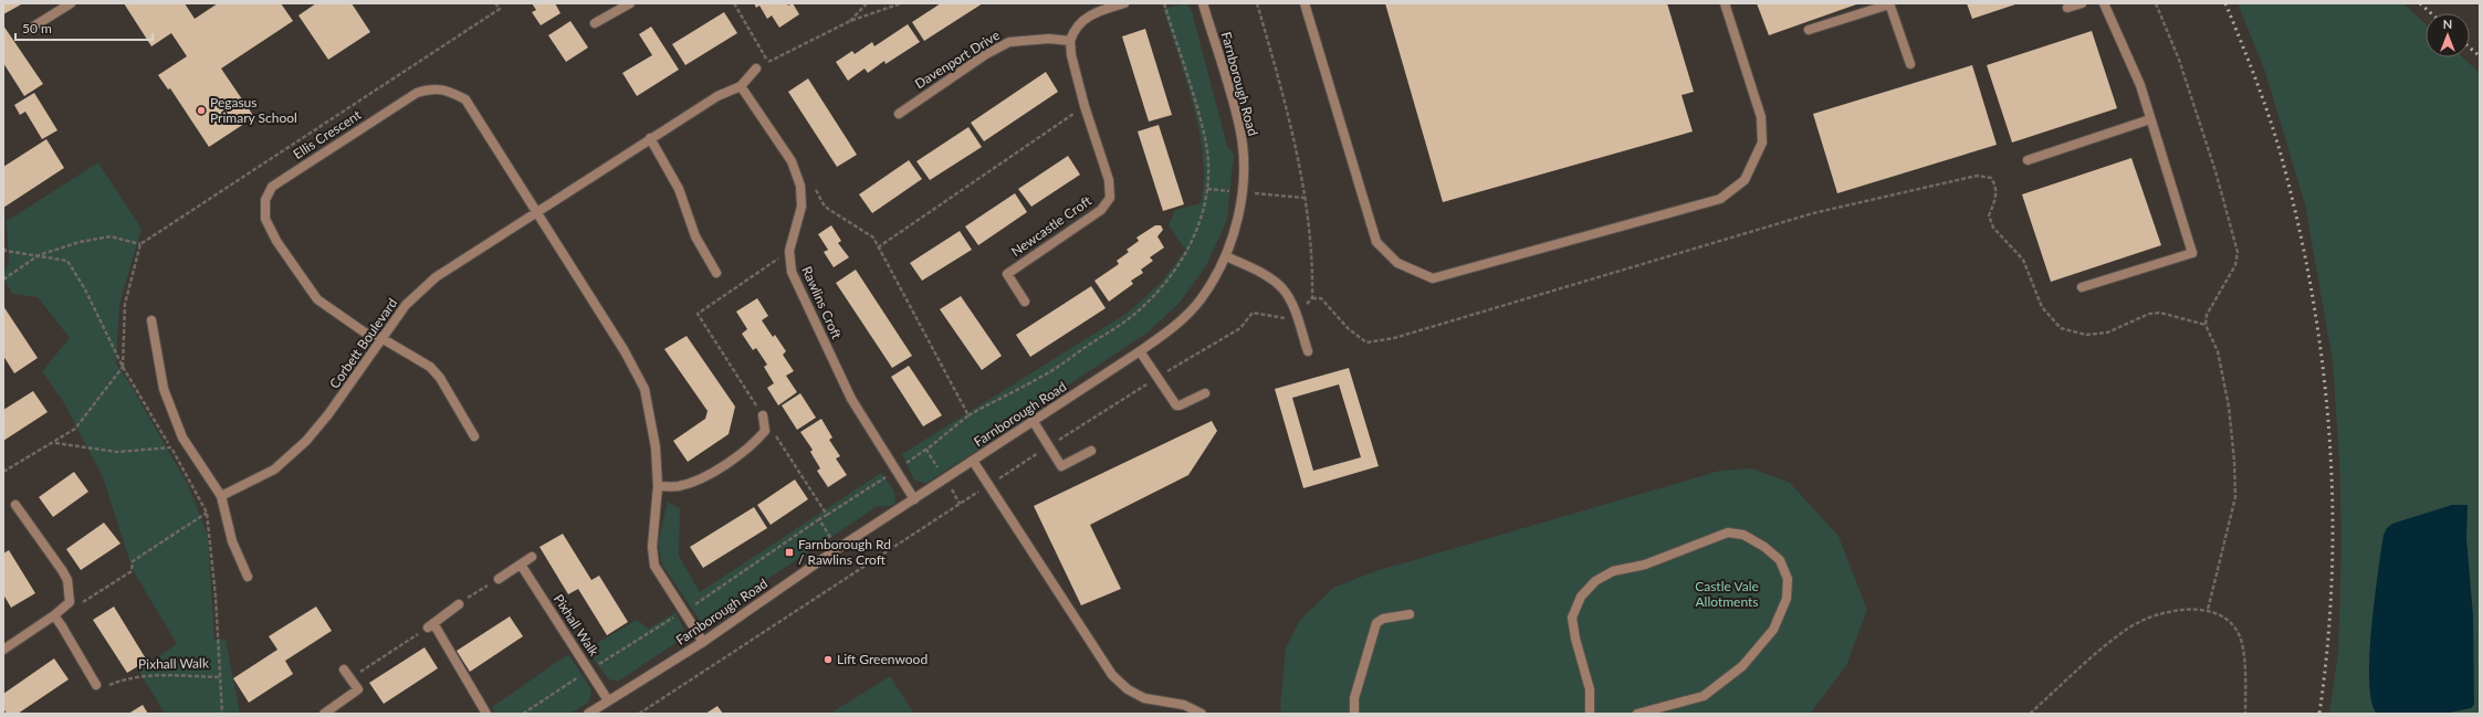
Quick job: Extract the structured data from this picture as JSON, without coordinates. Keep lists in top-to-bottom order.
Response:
{
  "streets": {
    "street": [
      "Davenport Drive",
      "Farnborough Road",
      "Ellis Crescent",
      "Newcastle Croft",
      "Rawlins Croft",
      "Corbett Boulevard",
      "Pixhall Walk"
    ]
  },
  "crossings": [
    ["Davenport Drive", "Newcastle Croft"],
    ["Farnborough Road", "Ellis Crescent"],
    ["Farnborough Road", "Rawlins Croft"],
    ["Farnborough Road", "Pixhall Walk"],
    ["Ellis Crescent", "Corbett Boulevard"],
    ["Rawlins Croft", "Corbett Boulevard"]
  ],
  "parks": ["Castle Vale Allotments"],
  "places": {
    "other": ["Pegasus Primary School", "Lift Greenwood"],
    "transit": ["Farnborough Rd / Rawlins Croft"]
  },
  "scale_bar": "50 m",
  "north": "top"
}
